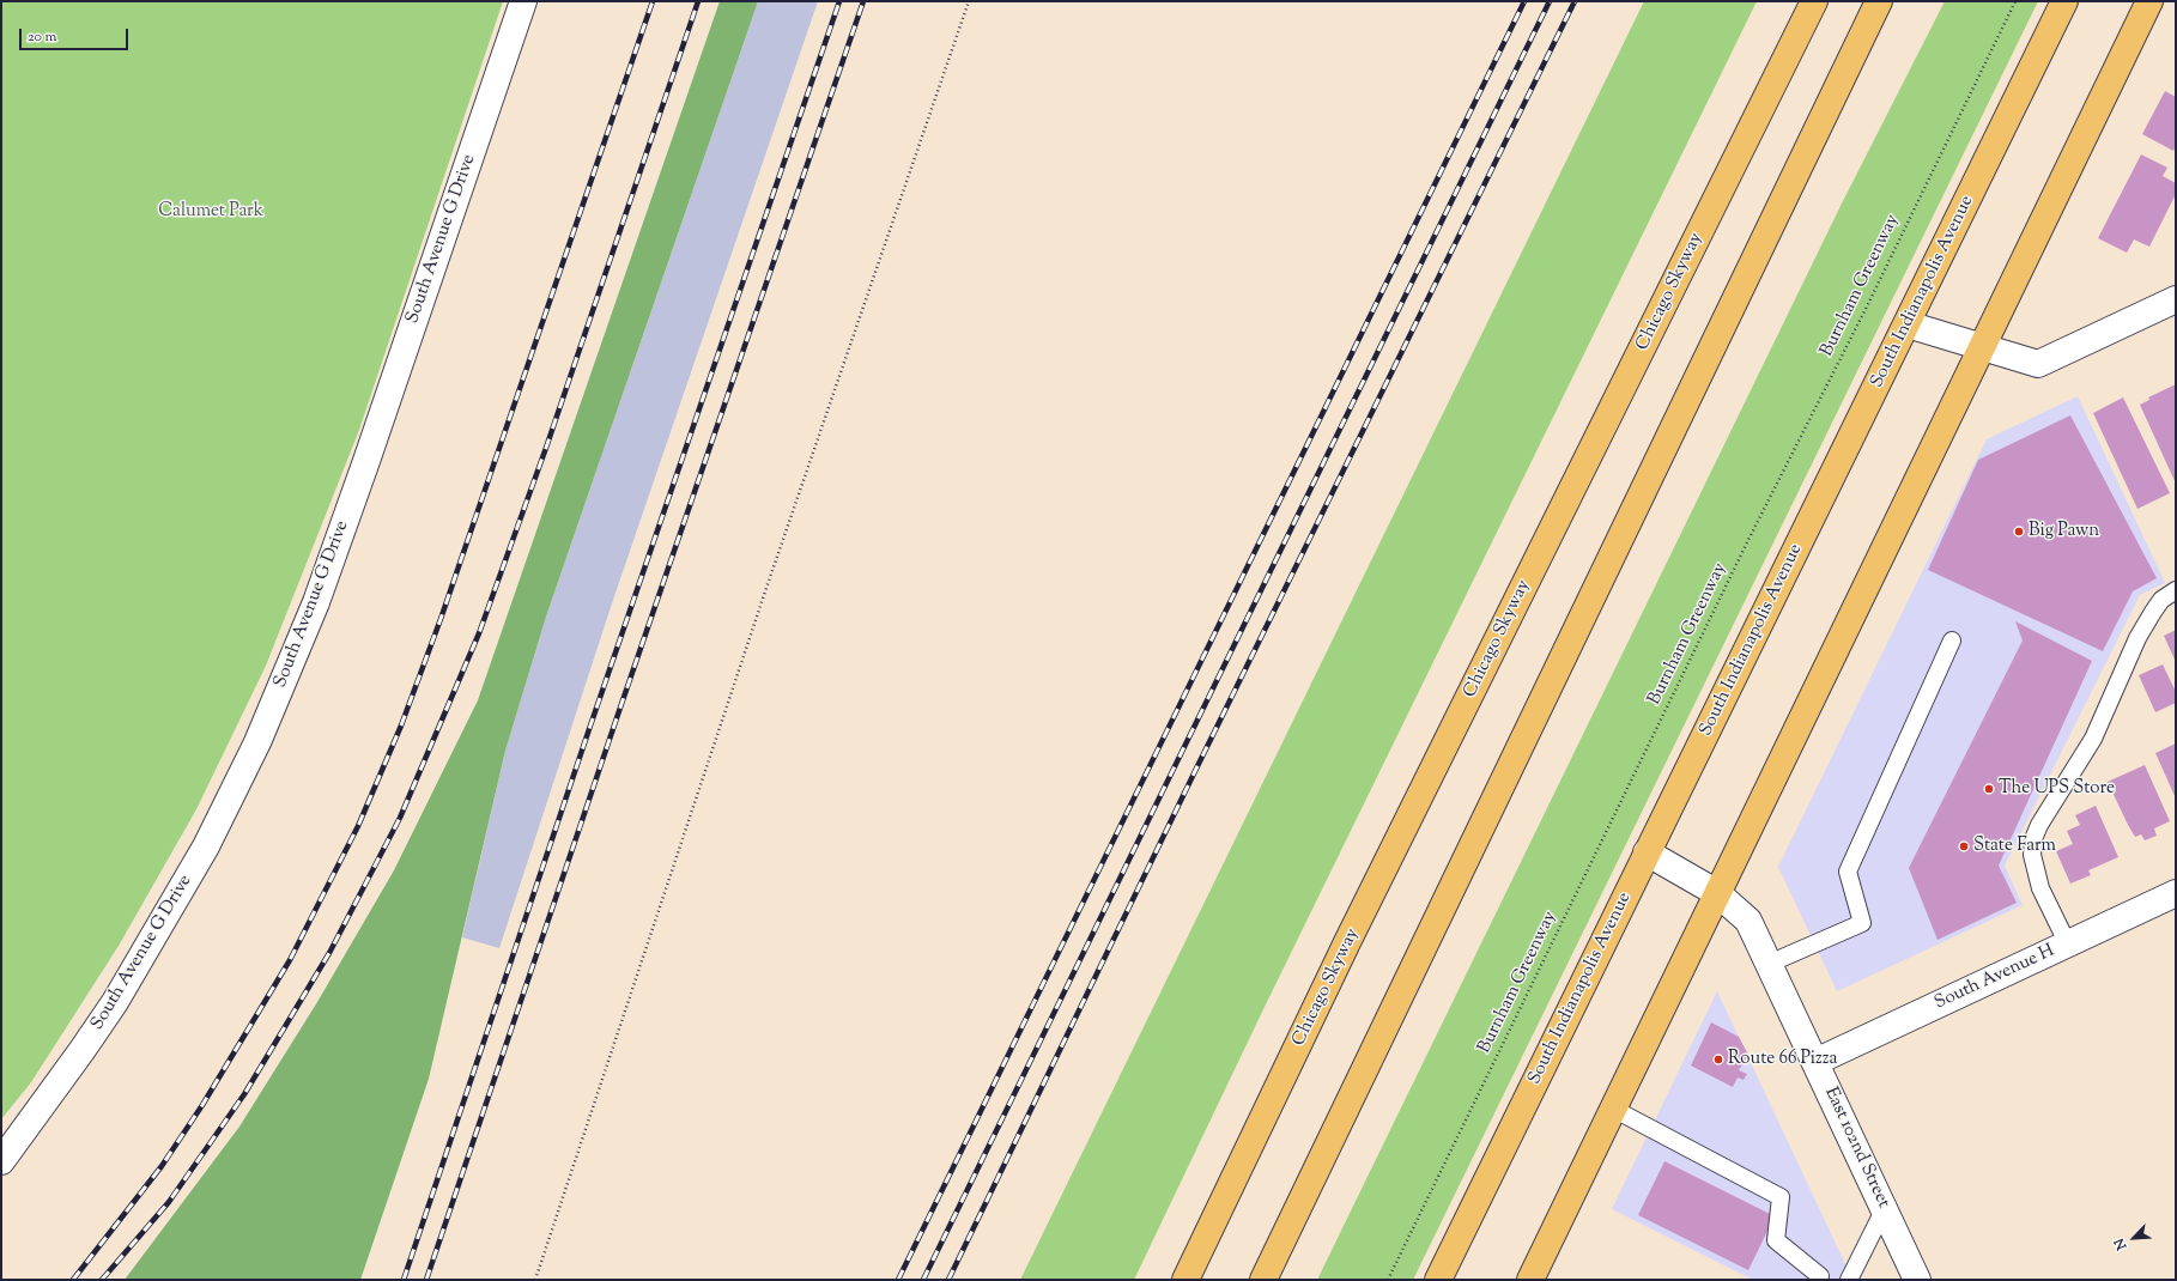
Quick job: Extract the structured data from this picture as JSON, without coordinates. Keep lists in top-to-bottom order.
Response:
{
  "streets": {
    "main road": ["Chicago Skyway", "South Indianapolis Avenue"],
    "street": ["South Avenue G Drive", "South Avenue H", "East 102nd Street"],
    "path": ["Burnham Greenway"]
  },
  "crossings": [
    ["South Indianapolis Avenue", "East 102nd Street"],
    ["South Avenue H", "East 102nd Street"]
  ],
  "parks": ["Calumet Park"],
  "places": [
    "Big Pawn",
    "The UPS Store",
    "State Farm",
    "Route 66 Pizza"
  ],
  "scale_bar": "20 m",
  "north": "bottom left"
}
